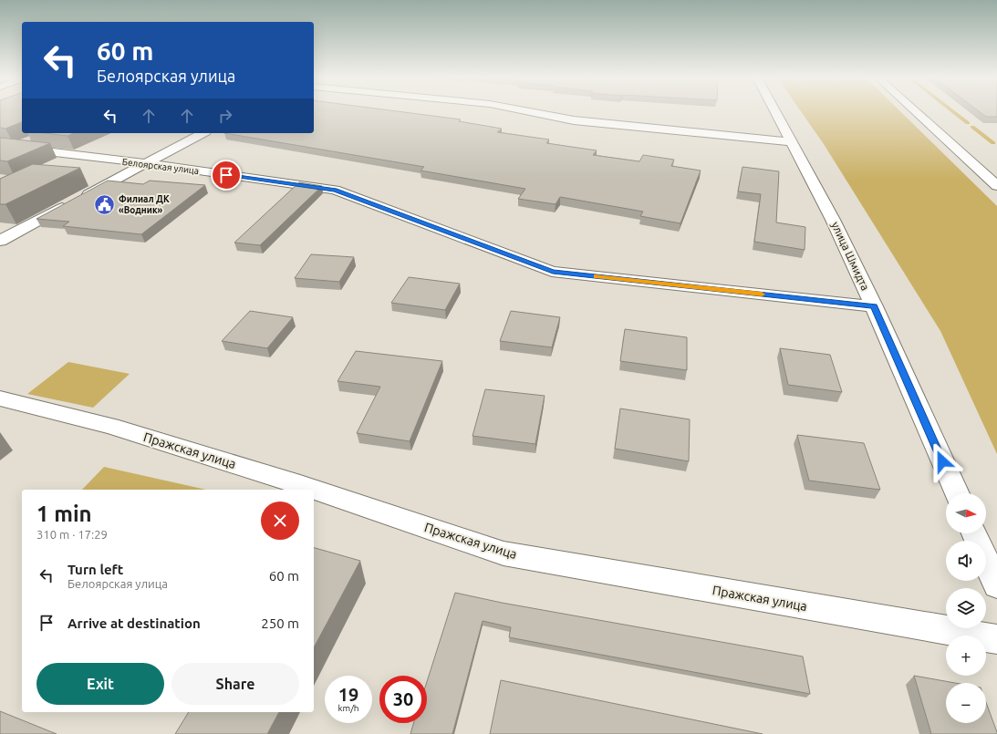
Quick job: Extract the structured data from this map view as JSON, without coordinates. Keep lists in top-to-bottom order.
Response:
{
  "streets": {
    "street": ["Белоярская улица", "улица Шмидта", "Пражская улица"]
  },
  "crossings": [
    ["Белоярская улица", "улица Шмидта"]
  ],
  "places": {
    "public building": ["Филиал ДК «Водник»"]
  },
  "north": "right",
  "page": {
    "turn": ["60 m", "Белоярская улица"],
    "heading": ["1 min", "310 m · 17:29"],
    "map_buttons": ["+", "−"],
    "list": [
      {
        "name": "Turn left",
        "note": "Белоярская улица",
        "value": "60 m"
      },
      {
        "name": "Arrive at destination",
        "value": "250 m"
      }
    ],
    "buttons": ["Exit", "Share"],
    "speed": "19 km/h",
    "limit": "30"
  }
}
